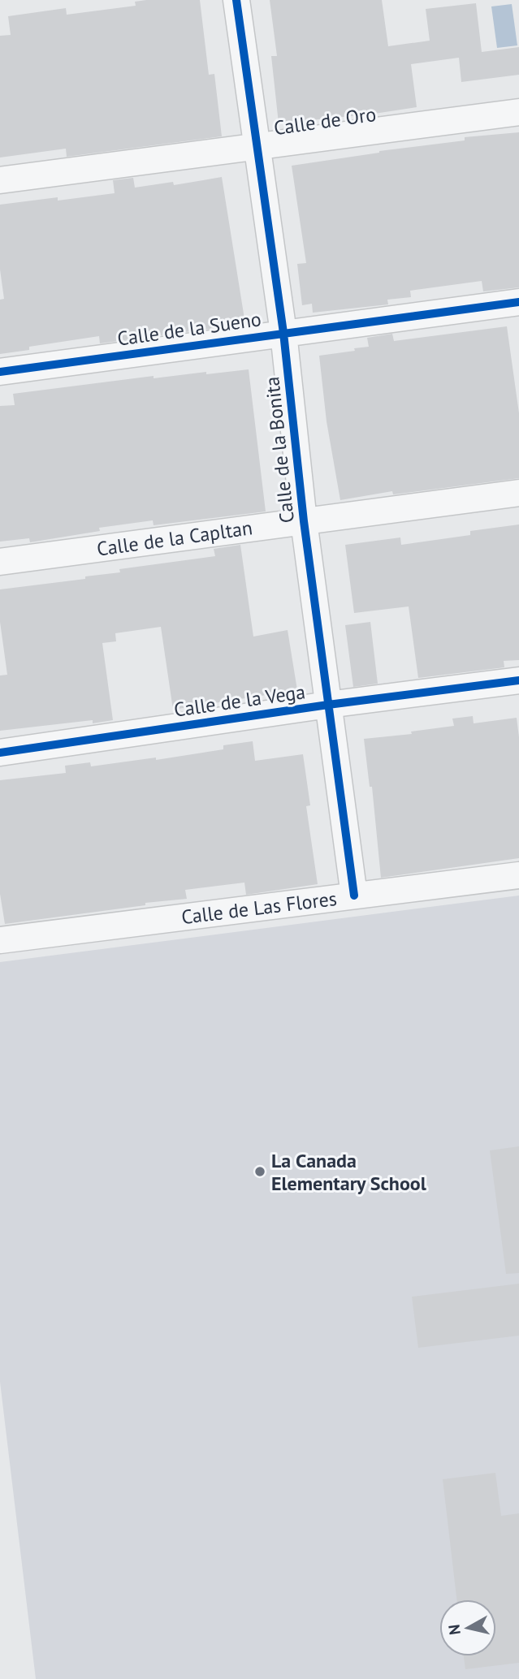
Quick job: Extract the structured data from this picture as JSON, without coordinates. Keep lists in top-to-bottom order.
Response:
{
  "streets": {
    "street": [
      "Calle de Oro",
      "Calle de la Sueno",
      "Calle de la Bonita",
      "Calle de la Capltan",
      "Calle de la Vega",
      "Calle de Las Flores"
    ]
  },
  "crossings": [
    ["Calle de Oro", "Calle de la Bonita"],
    ["Calle de la Sueno", "Calle de la Bonita"],
    ["Calle de la Bonita", "Calle de la Capltan"],
    ["Calle de la Bonita", "Calle de la Vega"],
    ["Calle de la Bonita", "Calle de Las Flores"]
  ],
  "places": ["La Canada Elementary School"],
  "north": "left"
}
